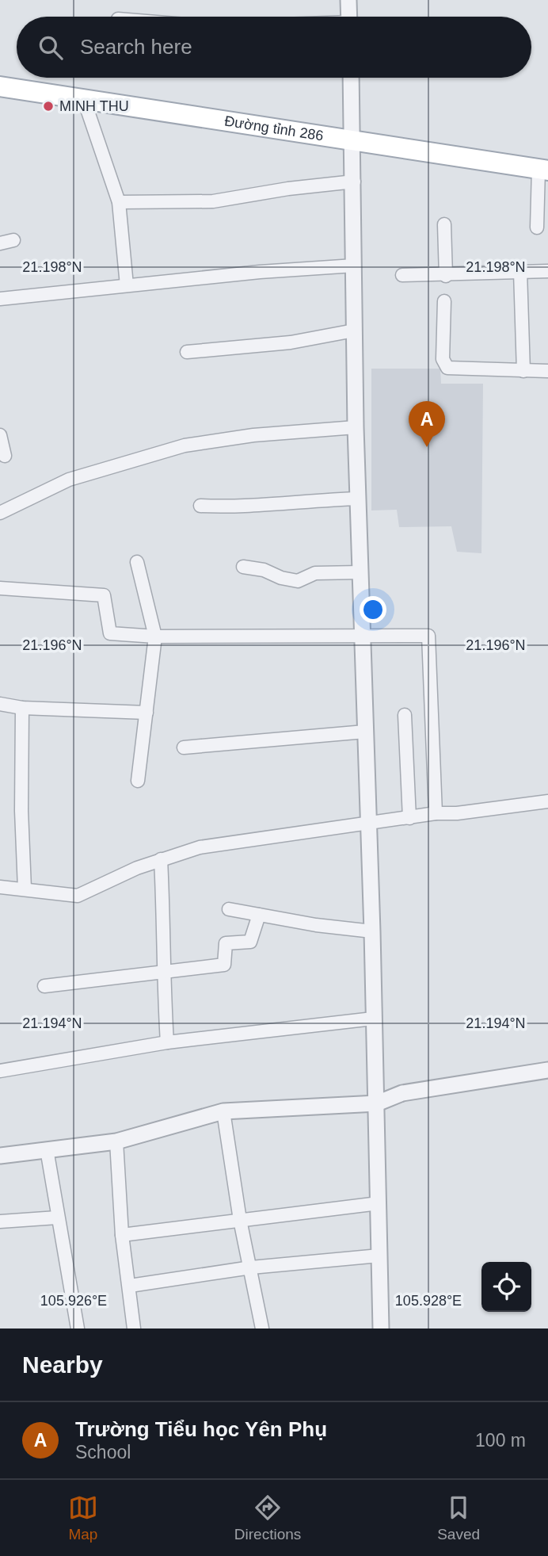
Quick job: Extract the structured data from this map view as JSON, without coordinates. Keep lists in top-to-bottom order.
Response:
{
  "streets": {
    "main road": ["Đường tỉnh 286"]
  },
  "places": ["MINH THU"],
  "page": {
    "search": "Search here",
    "pins": "A",
    "heading": "Nearby",
    "list": [
      {
        "mark": "A",
        "name": "Trường Tiểu học Yên Phụ",
        "note": "School",
        "value": "100 m"
      }
    ],
    "nav": ["Map", "Directions", "Saved"]
  },
  "coordinates": [
    "21.198°N",
    "21.196°N",
    "21.194°N",
    "105.926°E",
    "105.928°E"
  ]
}
